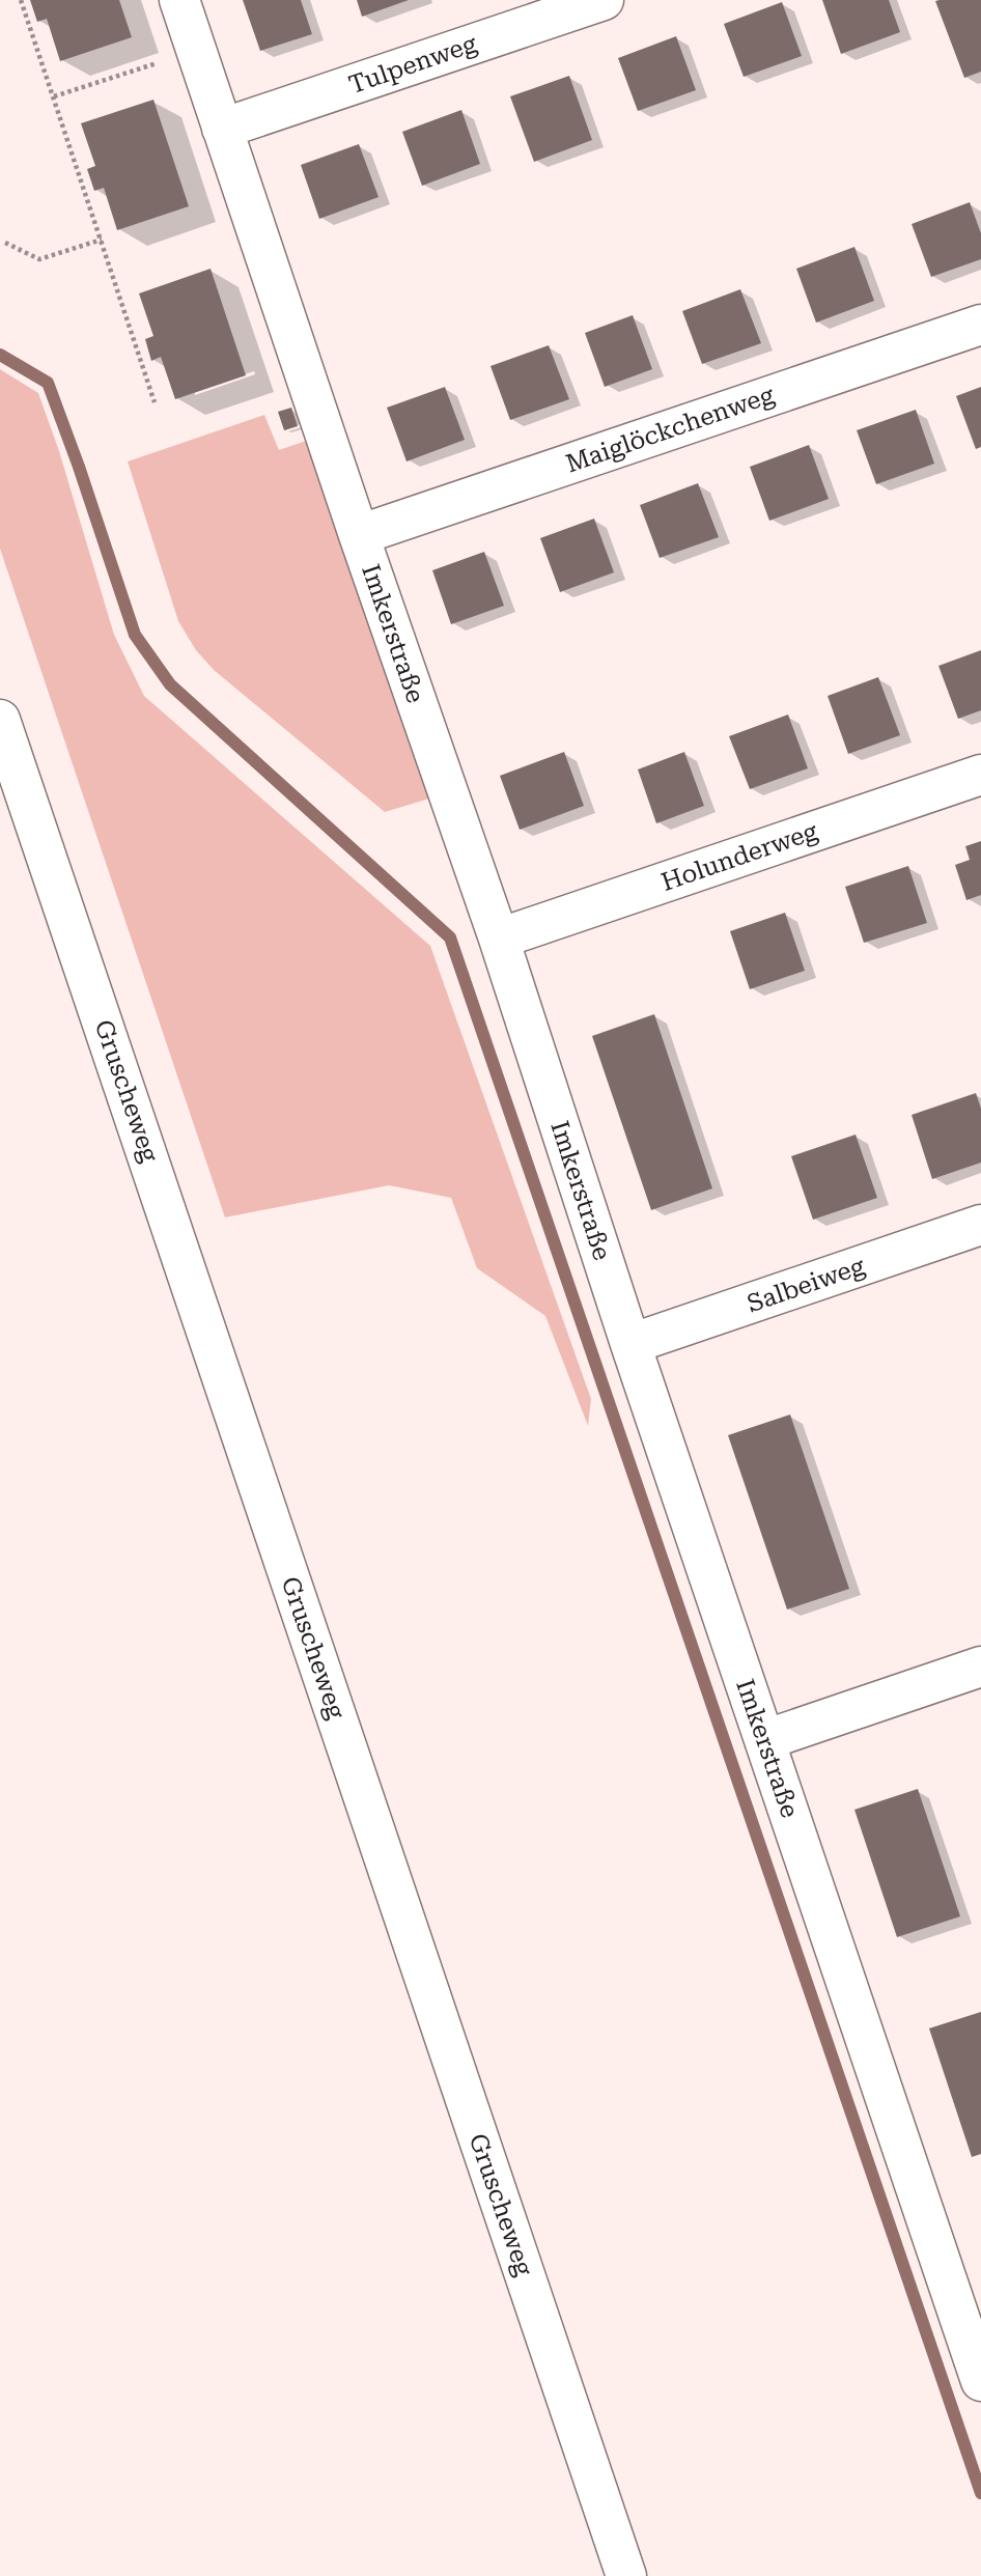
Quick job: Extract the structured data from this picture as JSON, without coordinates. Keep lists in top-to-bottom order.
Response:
{
  "streets": {
    "street": [
      "Tulpenweg",
      "Maiglöckchenweg",
      "Imkerstraße",
      "Holunderweg",
      "Gruscheweg",
      "Salbeiweg"
    ]
  },
  "crossings": [
    ["Tulpenweg", "Imkerstraße"],
    ["Maiglöckchenweg", "Imkerstraße"],
    ["Imkerstraße", "Holunderweg"],
    ["Imkerstraße", "Salbeiweg"]
  ]
}
